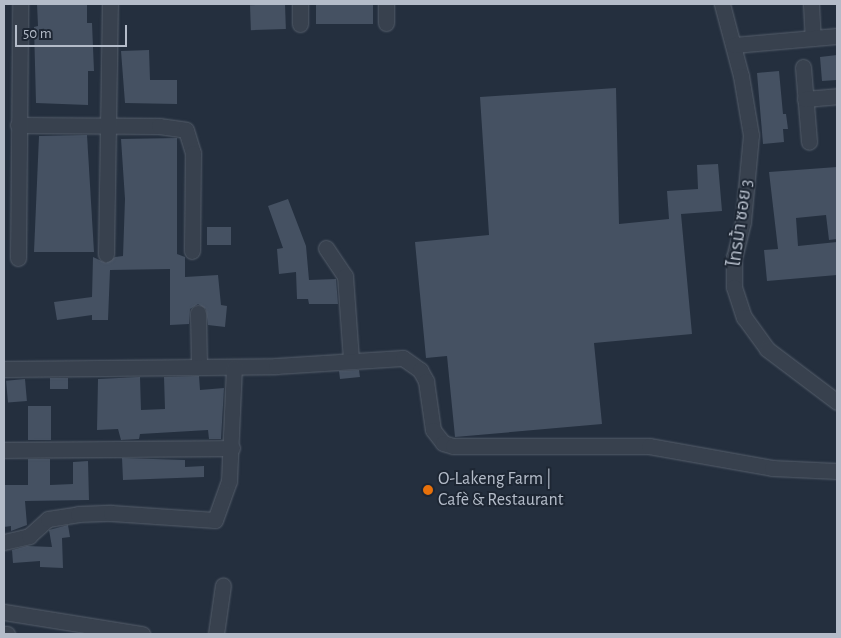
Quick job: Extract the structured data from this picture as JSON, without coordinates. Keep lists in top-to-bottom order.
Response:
{
  "streets": {
    "street": ["ไทรม้า ซอย 3"]
  },
  "places": ["O-Lakeng Farm | Cafè & Restaurant"],
  "scale_bar": "50 m"
}
